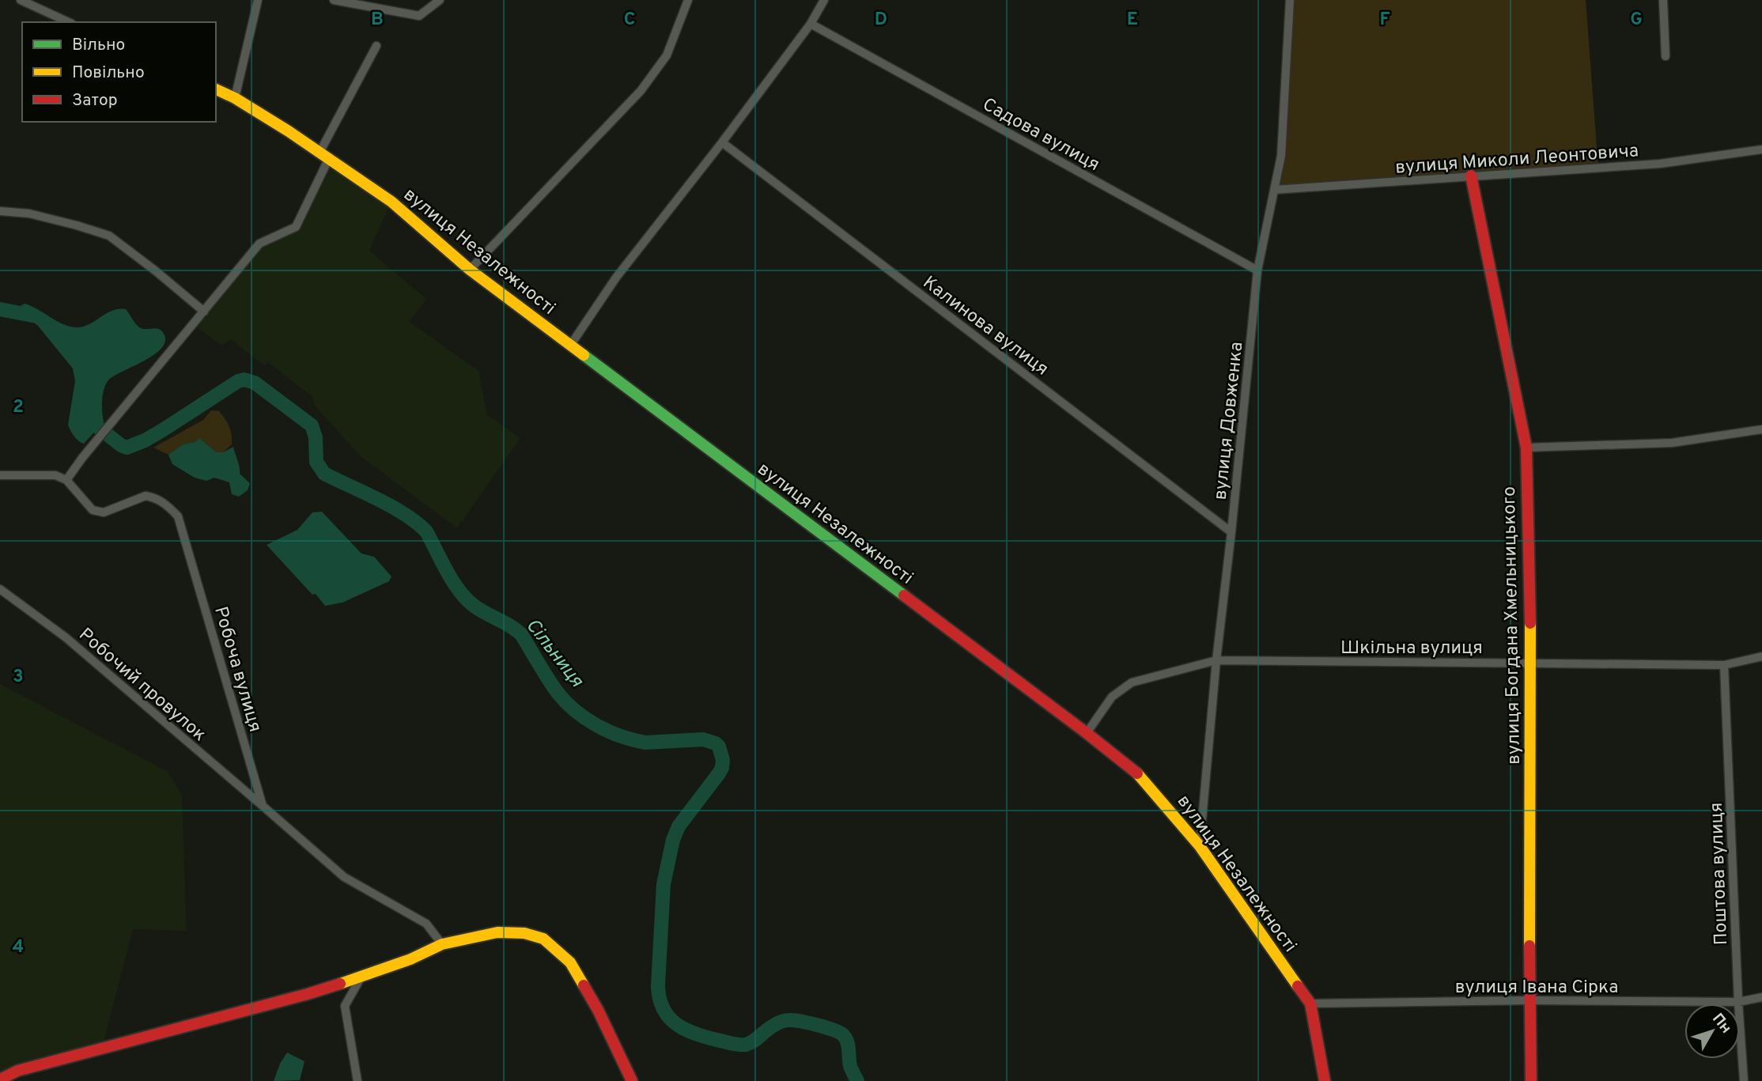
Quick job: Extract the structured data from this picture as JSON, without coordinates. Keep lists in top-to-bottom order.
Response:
{
  "streets": {
    "street": [
      "Садова вулиця",
      "вулиця Миколи Леонтовича",
      "вулиця Незалежності",
      "Калинова вулиця",
      "вулиця Довженка",
      "вулиця Богдана Хмельницького",
      "Шкільна вулиця",
      "Робоча вулиця",
      "Робочий провулок",
      "Поштова вулиця",
      "вулиця Івана Сірка"
    ]
  },
  "crossings": [
    ["Садова вулиця", "вулиця Довженка"],
    ["вулиця Миколи Леонтовича", "вулиця Довженка"],
    ["вулиця Миколи Леонтовича", "вулиця Богдана Хмельницького"],
    ["вулиця Незалежності", "вулиця Довженка"],
    ["вулиця Незалежності", "Шкільна вулиця"],
    ["вулиця Незалежності", "вулиця Івана Сірка"],
    ["Калинова вулиця", "вулиця Довженка"],
    ["вулиця Довженка", "Шкільна вулиця"],
    ["вулиця Богдана Хмельницького", "Шкільна вулиця"],
    ["вулиця Богдана Хмельницького", "вулиця Івана Сірка"],
    ["Шкільна вулиця", "Поштова вулиця"],
    ["Робоча вулиця", "Робочий провулок"],
    ["Поштова вулиця", "вулиця Івана Сірка"]
  ],
  "water": ["Сільниця"],
  "legend": ["Вільно", "Повільно", "Затор"],
  "north": "top right",
  "grid": {
    "columns": [
      "B",
      "C",
      "D",
      "E",
      "F",
      "G"
    ],
    "rows": ["2", "3", "4"]
  }
}
